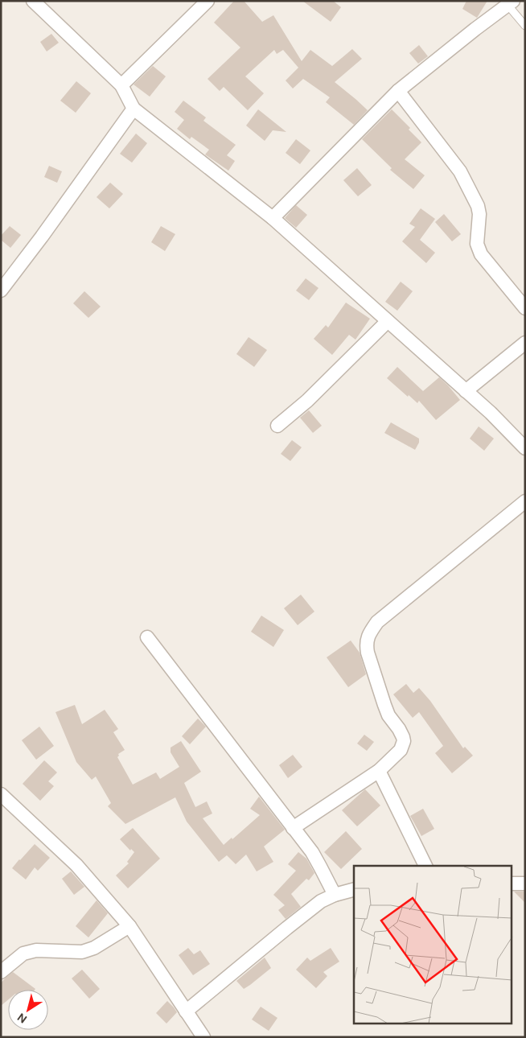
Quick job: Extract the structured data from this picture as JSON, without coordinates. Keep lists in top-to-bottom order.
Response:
{
  "north": "bottom left"
}
